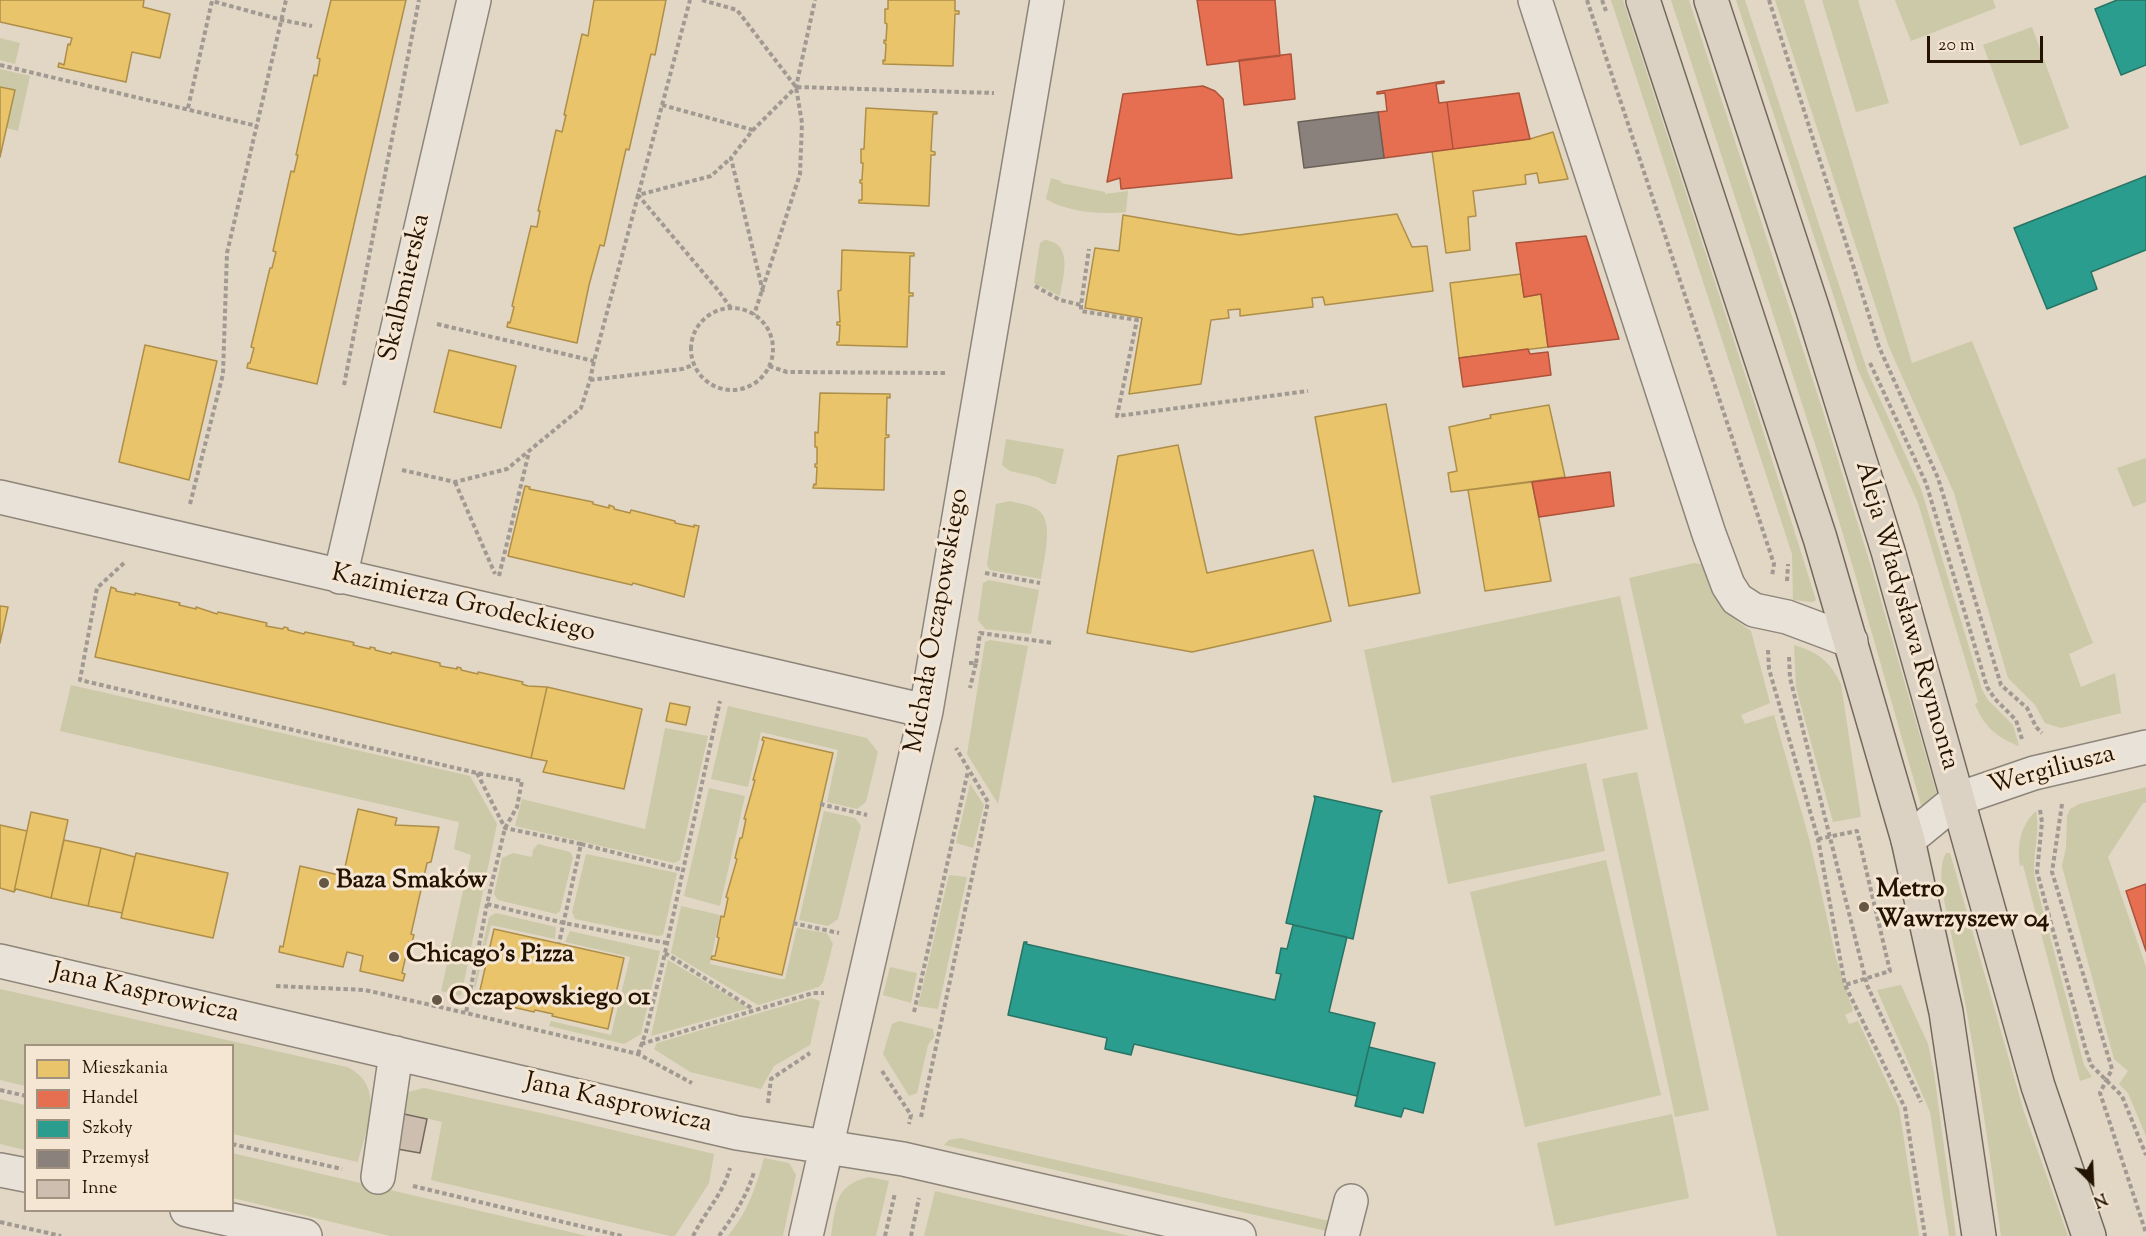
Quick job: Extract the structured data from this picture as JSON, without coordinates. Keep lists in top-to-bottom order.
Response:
{
  "streets": {
    "main road": ["Aleja Władysława Reymonta"],
    "street": [
      "Skalbmierska",
      "Kazimierza Grodeckiego",
      "Michała Oczapowskiego",
      "Wergiliusza",
      "Jana Kasprowicza"
    ]
  },
  "crossings": [
    ["Skalbmierska", "Kazimierza Grodeckiego"],
    ["Kazimierza Grodeckiego", "Michała Oczapowskiego"],
    ["Aleja Władysława Reymonta", "Wergiliusza"],
    ["Michała Oczapowskiego", "Jana Kasprowicza"]
  ],
  "places": [
    "Baza Smaków",
    "Metro Wawrzyszew 04",
    "Chicago's Pizza",
    "Oczapowskiego 01"
  ],
  "legend": [
    "Mieszkania",
    "Handel",
    "Szkoły",
    "Przemysł",
    "Inne"
  ],
  "scale_bar": "20 m",
  "north": "bottom right"
}
